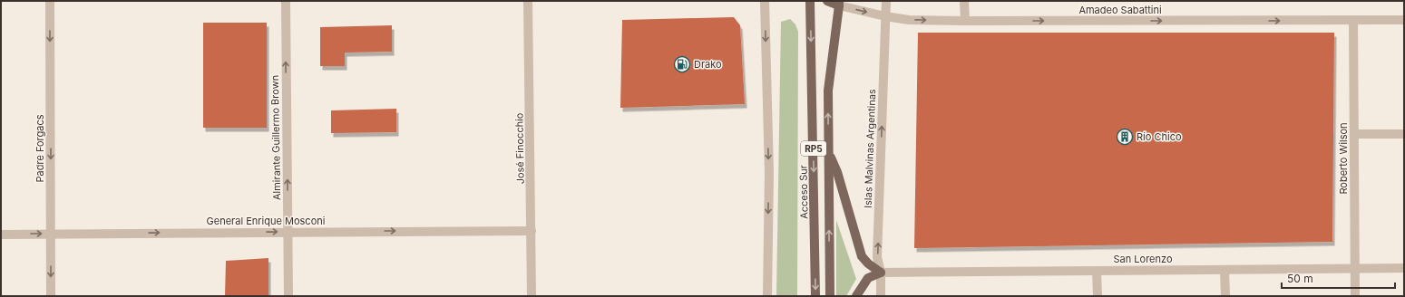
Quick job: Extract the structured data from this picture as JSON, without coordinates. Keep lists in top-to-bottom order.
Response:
{
  "streets": {
    "main road": ["RP5", "Acceso Sur"],
    "street": [
      "Amadeo Sabattini",
      "Almirante Guillermo Brown",
      "Padre Forgacs",
      "José Finocchio",
      "Islas Malvinas Argentinas",
      "Roberto Wilson",
      "General Enrique Mosconi",
      "San Lorenzo"
    ]
  },
  "crossings": [
    ["Amadeo Sabattini", "RP5"],
    ["Amadeo Sabattini", "Islas Malvinas Argentinas"],
    ["Amadeo Sabattini", "Roberto Wilson"],
    ["Almirante Guillermo Brown", "General Enrique Mosconi"],
    ["Padre Forgacs", "General Enrique Mosconi"],
    ["José Finocchio", "General Enrique Mosconi"],
    ["Islas Malvinas Argentinas", "San Lorenzo"],
    ["Roberto Wilson", "San Lorenzo"]
  ],
  "one_way": [
    "Amadeo Sabattini",
    "Almirante Guillermo Brown",
    "Padre Forgacs",
    "Islas Malvinas Argentinas",
    "General Enrique Mosconi"
  ],
  "places": {
    "fuel station": ["Drako"],
    "building": ["Río Chico"]
  },
  "scale_bar": "50 m"
}
